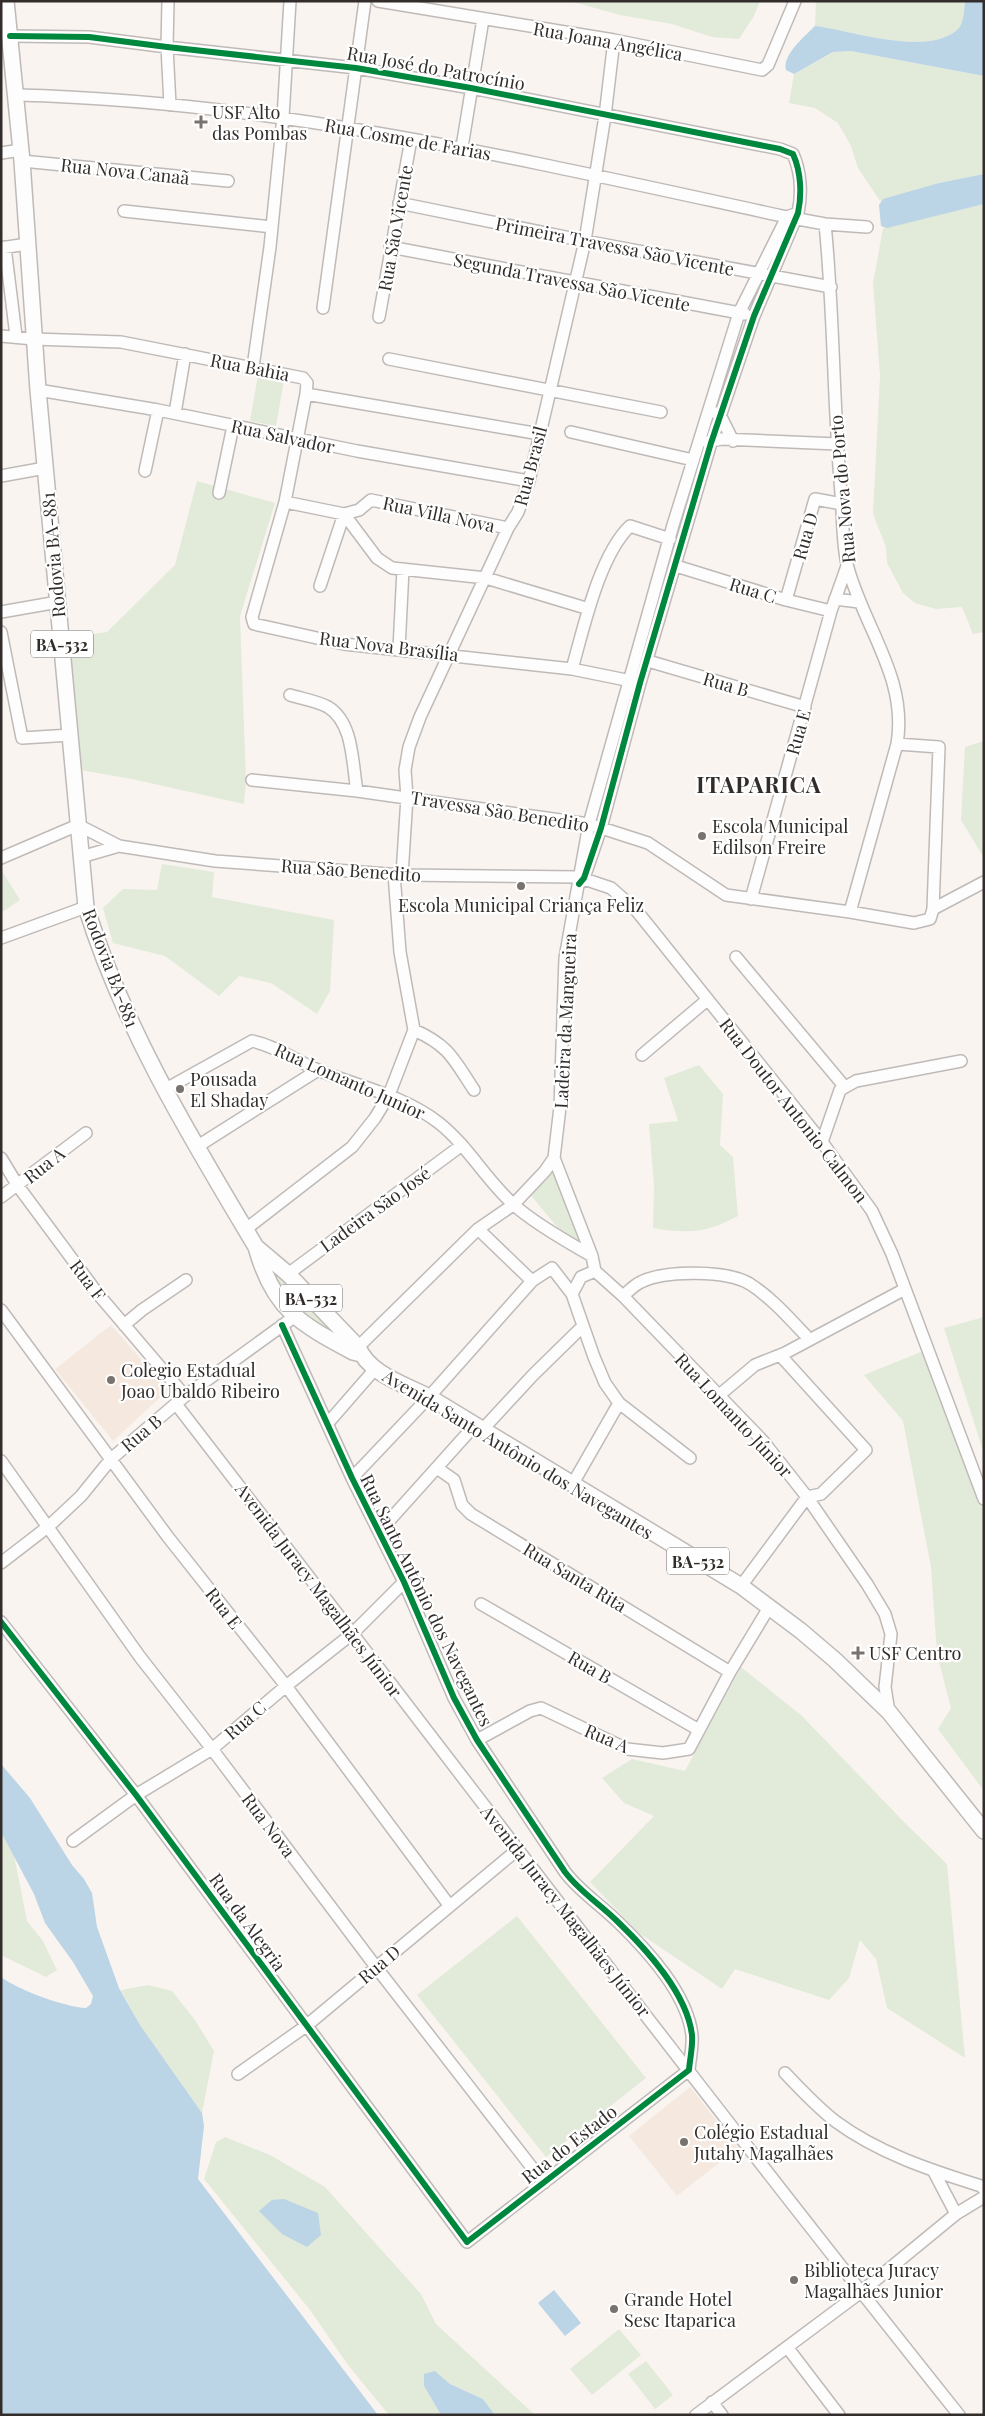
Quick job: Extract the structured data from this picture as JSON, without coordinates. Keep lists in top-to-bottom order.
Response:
{
  "streets": {
    "main road": ["Rodovia BA-881", "BA-532", "Avenida Santo Antônio dos Navegantes"],
    "street": [
      "Rua Joana Angélica",
      "Rua José do Patrocínio",
      "Rua Cosme de Farias",
      "Rua Nova Canaã",
      "Rua São Vicente",
      "Primeira Travessa São Vicente",
      "Segunda Travessa São Vicente",
      "Rua Bahia",
      "Rua Salvador",
      "Rua Brasil",
      "Rua Nova do Porto",
      "Rua Villa Nova",
      "Rua D",
      "Rua C",
      "Rua Nova Brasília",
      "Rua B",
      "Rua E",
      "Travessa São Benedito",
      "Rua São Benedito",
      "Ladeira da Mangueira",
      "Rua Lomanto Junior",
      "Rua Doutor Antonio Calmon",
      "Rua A",
      "Ladeira São José",
      "Rua F",
      "Rua Lomanto Júnior",
      "Rua Santa Rita",
      "Avenida Juracy Magalhães Júnior",
      "Rua Santo Antônio dos Navegantes",
      "Rua Nova",
      "Rua da Alegria",
      "Rua do Estado"
    ]
  },
  "crossings": [
    ["Rua Joana Angélica", "Rua Brasil"],
    ["Rua José do Patrocínio", "Rua Cosme de Farias"],
    ["Rua José do Patrocínio", "Rua Brasil"],
    ["Rua José do Patrocínio", "Rodovia BA-881"],
    ["Rua Cosme de Farias", "Rua São Vicente"],
    ["Rua Cosme de Farias", "Rua Brasil"],
    ["Rua Cosme de Farias", "Rua Nova do Porto"],
    ["Rua Cosme de Farias", "Rodovia BA-881"],
    ["Rua Nova Canaã", "Rodovia BA-881"],
    ["Rua São Vicente", "Primeira Travessa São Vicente"],
    ["Rua São Vicente", "Segunda Travessa São Vicente"],
    ["Primeira Travessa São Vicente", "Rua Brasil"],
    ["Primeira Travessa São Vicente", "Rua Nova do Porto"],
    ["Segunda Travessa São Vicente", "Rua Brasil"],
    ["Rua Bahia", "Rua Brasil"],
    ["Rua Bahia", "Rodovia BA-881"],
    ["Rua Bahia", "Rua Nova Brasília"],
    ["Rua Salvador", "Rua Brasil"],
    ["Rua Salvador", "Rodovia BA-881"],
    ["Rua Salvador", "Rua Nova Brasília"],
    ["Rua Brasil", "Rua Villa Nova"],
    ["Rua Brasil", "Rua Nova Brasília"],
    ["Rua Brasil", "Travessa São Benedito"],
    ["Rua Brasil", "Rua São Benedito"],
    ["Rua Nova do Porto", "Rua D"],
    ["Rua Nova do Porto", "Rua E"],
    ["Rua Nova do Porto", "Travessa São Benedito"],
    ["Rua D", "Rua C"],
    ["Rua D", "Rua E"],
    ["Rua D", "Avenida Juracy Magalhães Júnior"],
    ["Rua D", "Rua Nova"],
    ["Rua D", "Rua da Alegria"],
    ["Rodovia BA-881", "BA-532"],
    ["Rodovia BA-881", "Rua São Benedito"],
    ["Rodovia BA-881", "Rua Lomanto Junior"],
    ["Rodovia BA-881", "Avenida Santo Antônio dos Navegantes"],
    ["Rua C", "Rua E"],
    ["Rua C", "Avenida Juracy Magalhães Júnior"],
    ["Rua C", "Rua Santo Antônio dos Navegantes"],
    ["Rua C", "Rua Nova"],
    ["Rua C", "Rua da Alegria"],
    ["BA-532", "Rua B"],
    ["BA-532", "Avenida Santo Antônio dos Navegantes"],
    ["BA-532", "Rua Santo Antônio dos Navegantes"],
    ["Rua B", "Rua E"],
    ["Rua B", "Rua A"],
    ["Rua B", "Rua F"],
    ["Rua B", "Avenida Santo Antônio dos Navegantes"],
    ["Rua B", "Avenida Juracy Magalhães Júnior"],
    ["Rua B", "Rua Santo Antônio dos Navegantes"],
    ["Rua B", "Rua Nova"],
    ["Rua E", "Travessa São Benedito"],
    ["Rua São Benedito", "Ladeira da Mangueira"],
    ["Rua São Benedito", "Rua Doutor Antonio Calmon"],
    ["Ladeira da Mangueira", "Rua Doutor Antonio Calmon"],
    ["Rua Lomanto Junior", "Ladeira São José"],
    ["Rua A", "Rua F"],
    ["Rua A", "Avenida Santo Antônio dos Navegantes"],
    ["Rua A", "Rua Santa Rita"],
    ["Rua A", "Rua Santo Antônio dos Navegantes"],
    ["Ladeira São José", "Avenida Santo Antônio dos Navegantes"],
    ["Rua F", "Avenida Juracy Magalhães Júnior"],
    ["Rua Lomanto Júnior", "Avenida Santo Antônio dos Navegantes"],
    ["Avenida Santo Antônio dos Navegantes", "Rua Santo Antônio dos Navegantes"],
    ["Avenida Juracy Magalhães Júnior", "Rua Santo Antônio dos Navegantes"],
    ["Avenida Juracy Magalhães Júnior", "Rua do Estado"],
    ["Rua Santo Antônio dos Navegantes", "Rua do Estado"],
    ["Rua Nova", "Rua do Estado"],
    ["Rua da Alegria", "Rua do Estado"]
  ],
  "districts": ["ITAPARICA"],
  "places": {
    "health": ["USF Alto das Pombas", "USF Centro"],
    "other": [
      "Escola Municipal Edilson Freire",
      "Escola Municipal Criança Feliz",
      "Pousada El Shaday",
      "Colegio Estadual Joao Ubaldo Ribeiro",
      "Colégio Estadual Jutahy Magalhães",
      "Biblioteca Juracy Magalhães Junior",
      "Grande Hotel Sesc Itaparica"
    ]
  }
}
